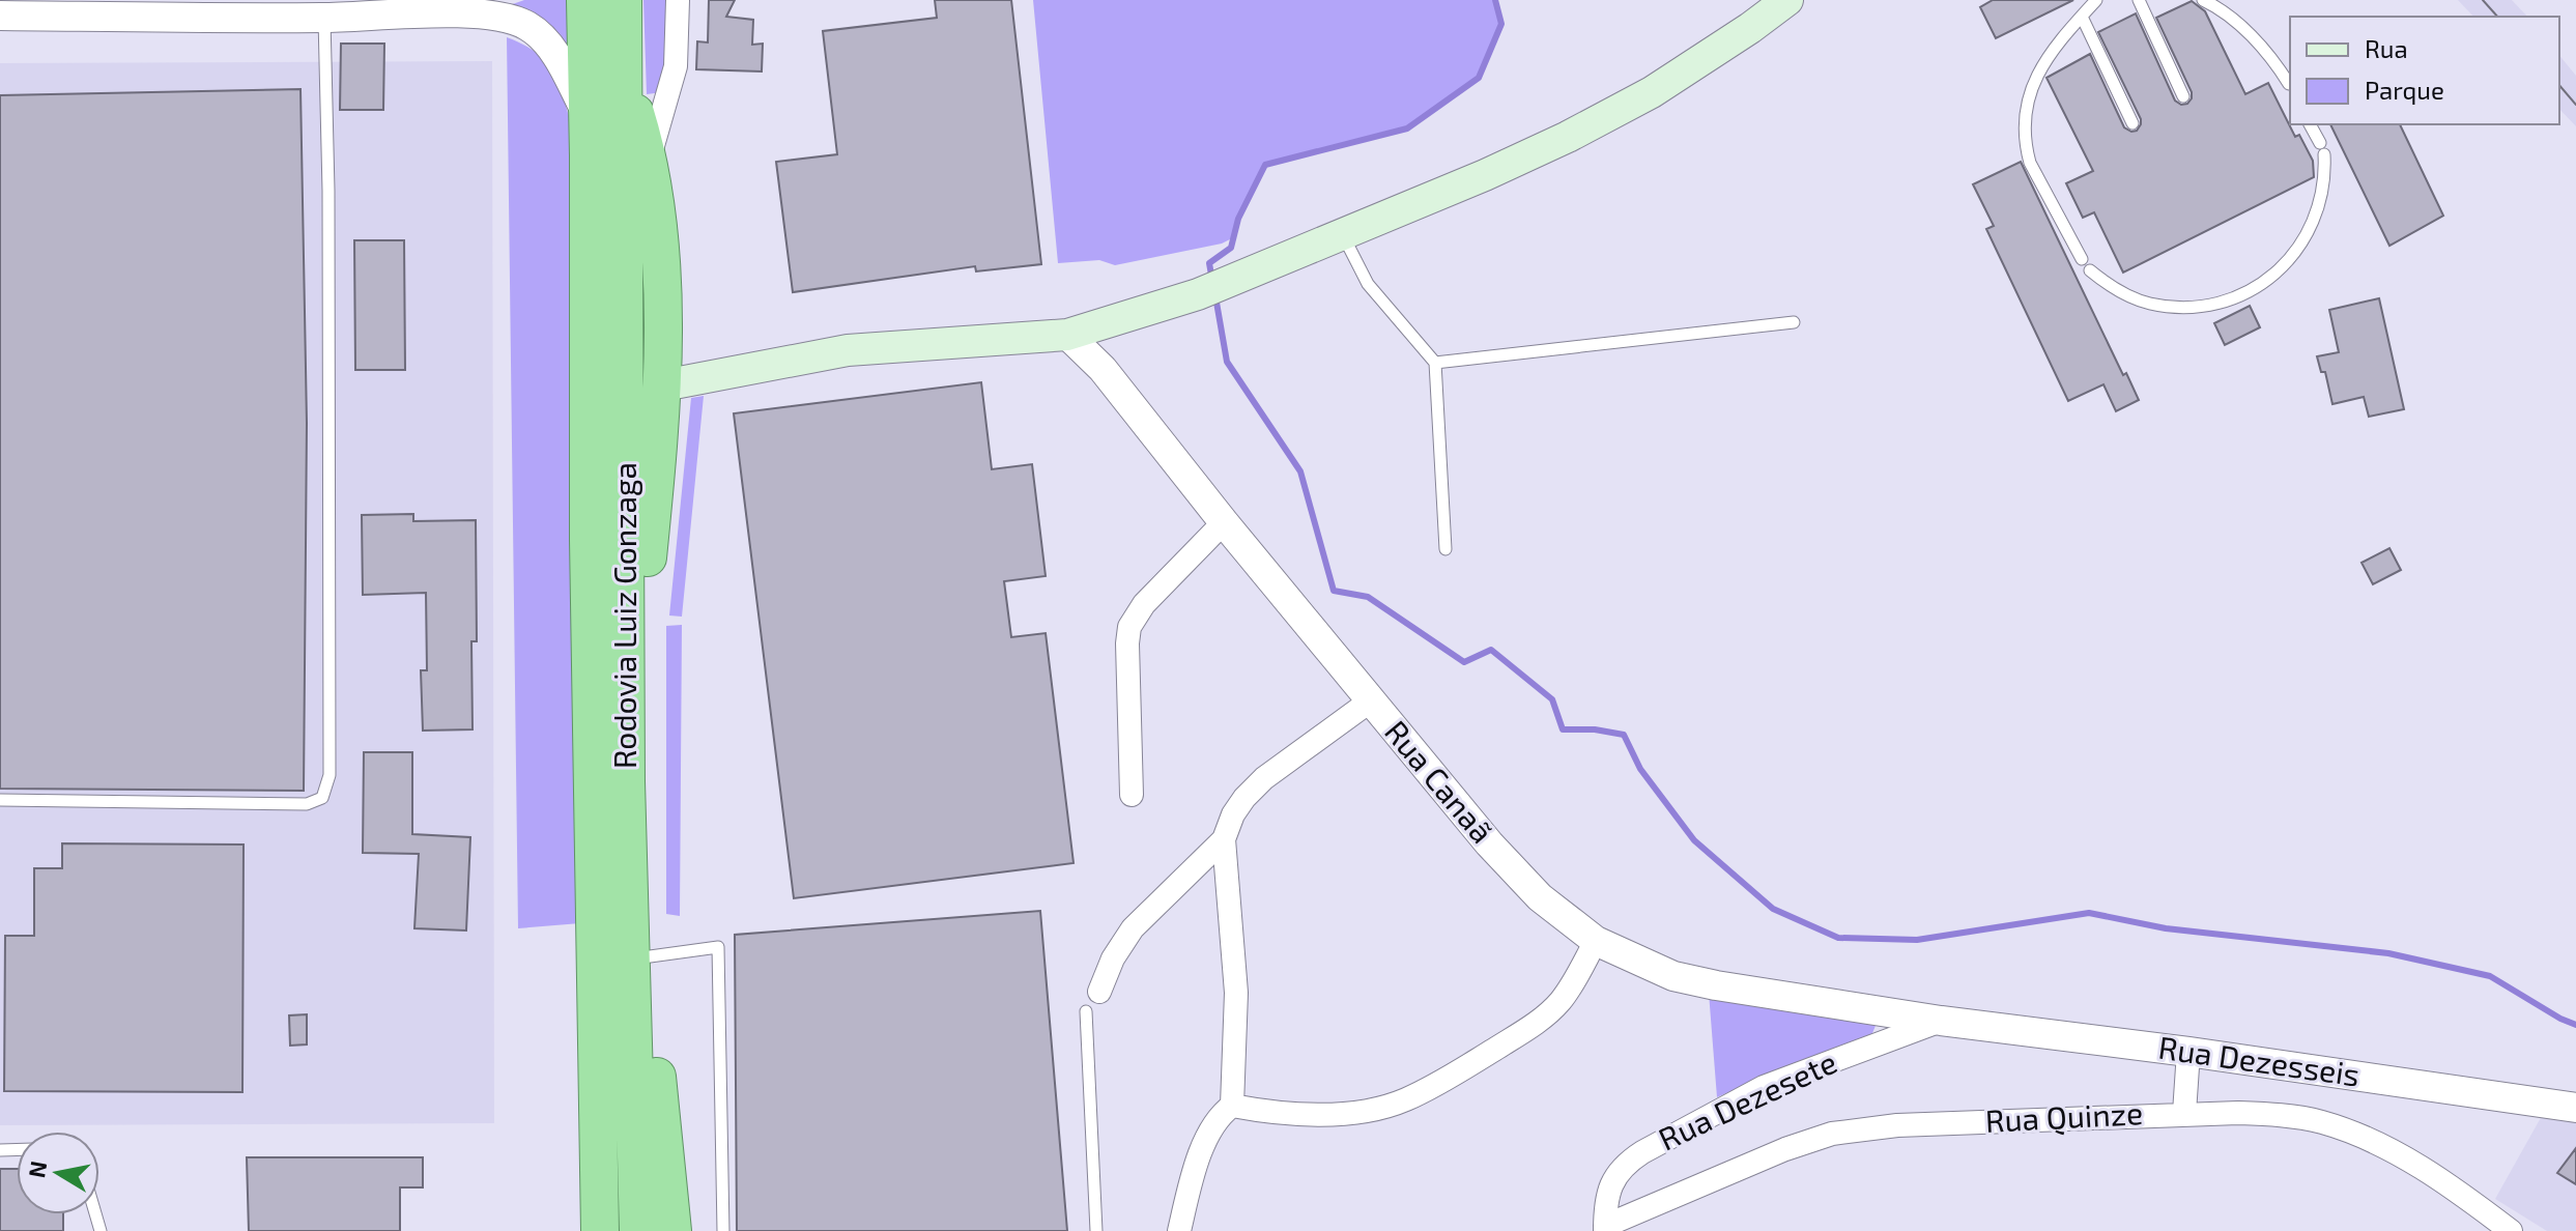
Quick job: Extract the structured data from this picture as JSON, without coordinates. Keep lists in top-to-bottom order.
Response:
{
  "streets": {
    "highway": ["Rodovia Luiz Gonzaga"],
    "street": [
      "Rua Canaã",
      "Rua Dezesseis",
      "Rua Dezesete",
      "Rua Quinze"
    ]
  },
  "crossings": [
    ["Rua Canaã", "Rua Dezesseis"],
    ["Rua Canaã", "Rua Dezesete"],
    ["Rua Dezesseis", "Rua Dezesete"],
    ["Rua Dezesete", "Rua Quinze"]
  ],
  "legend": ["Rua", "Parque"],
  "north": "left"
}
